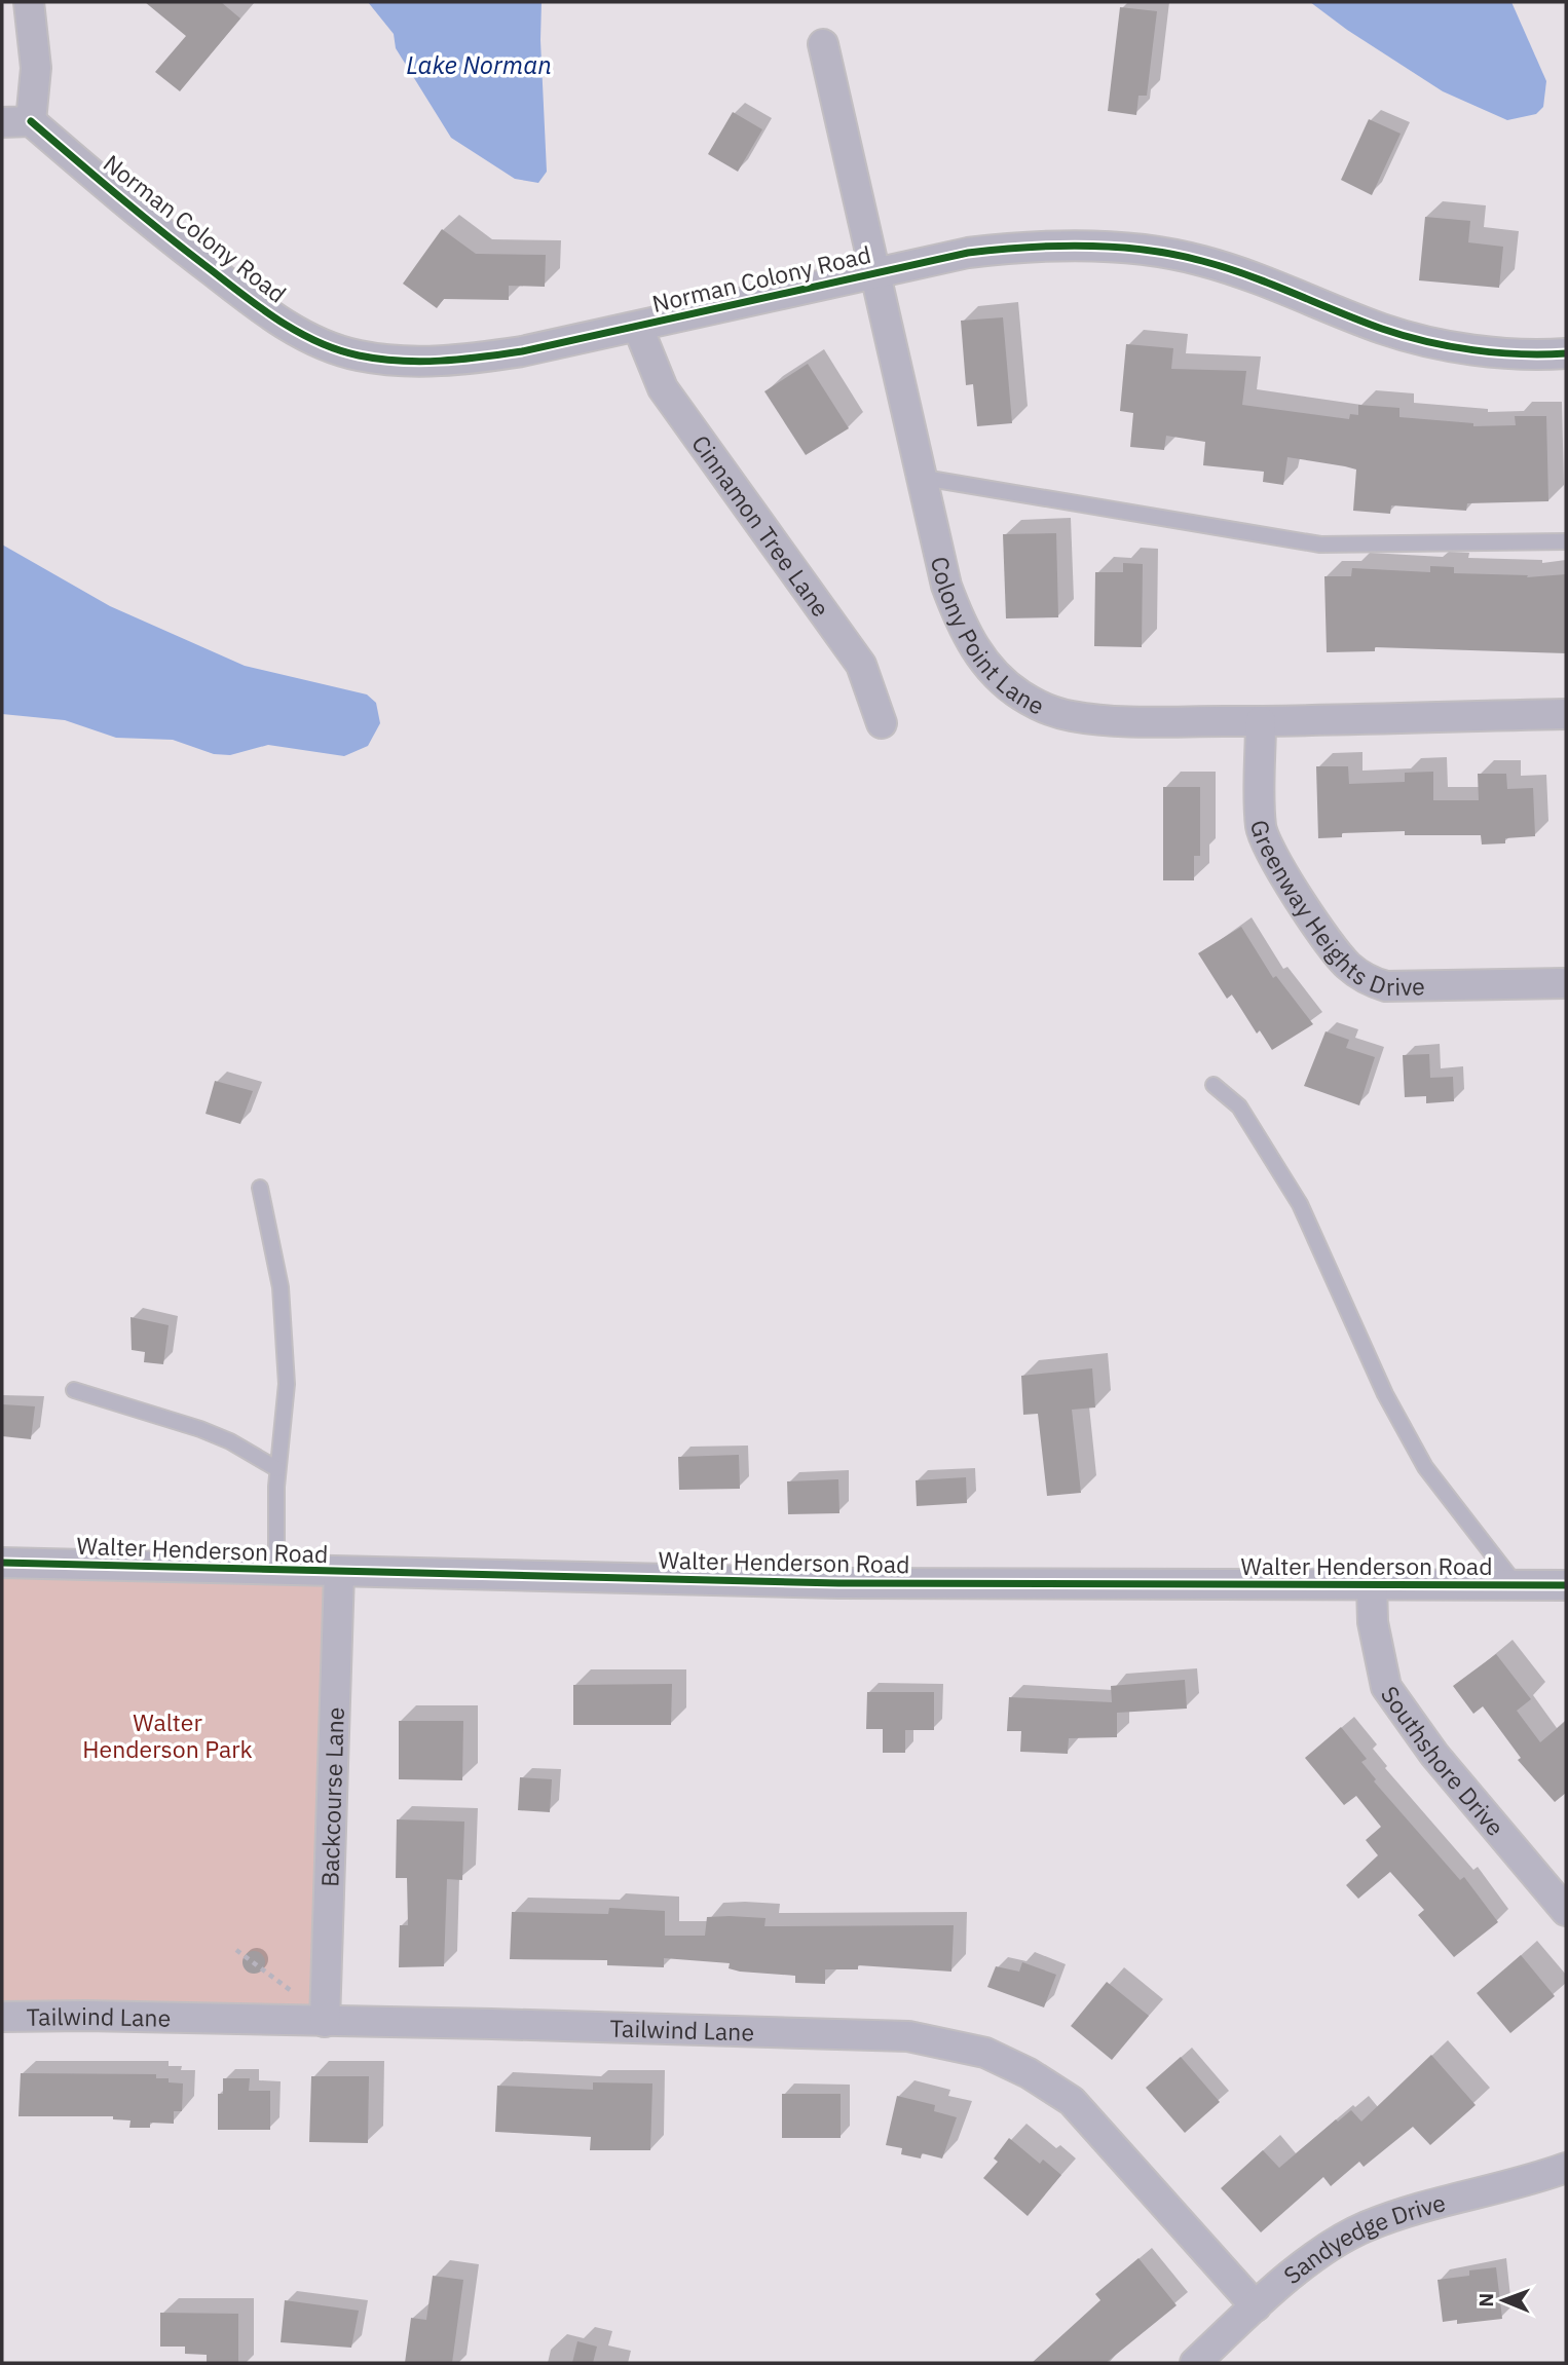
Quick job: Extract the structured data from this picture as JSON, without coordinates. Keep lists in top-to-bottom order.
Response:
{
  "streets": {
    "street": [
      "Norman Colony Road",
      "Cinnamon Tree Lane",
      "Colony Point Lane",
      "Greenway Heights Drive",
      "Walter Henderson Road",
      "Southshore Drive",
      "Backcourse Lane",
      "Tailwind Lane",
      "Sandyedge Drive"
    ]
  },
  "crossings": [
    ["Norman Colony Road", "Cinnamon Tree Lane"],
    ["Norman Colony Road", "Colony Point Lane"],
    ["Colony Point Lane", "Greenway Heights Drive"],
    ["Walter Henderson Road", "Southshore Drive"],
    ["Walter Henderson Road", "Backcourse Lane"],
    ["Backcourse Lane", "Tailwind Lane"],
    ["Tailwind Lane", "Sandyedge Drive"]
  ],
  "water": ["Lake Norman"],
  "parks": ["Walter Henderson Park"],
  "north": "left"
}
